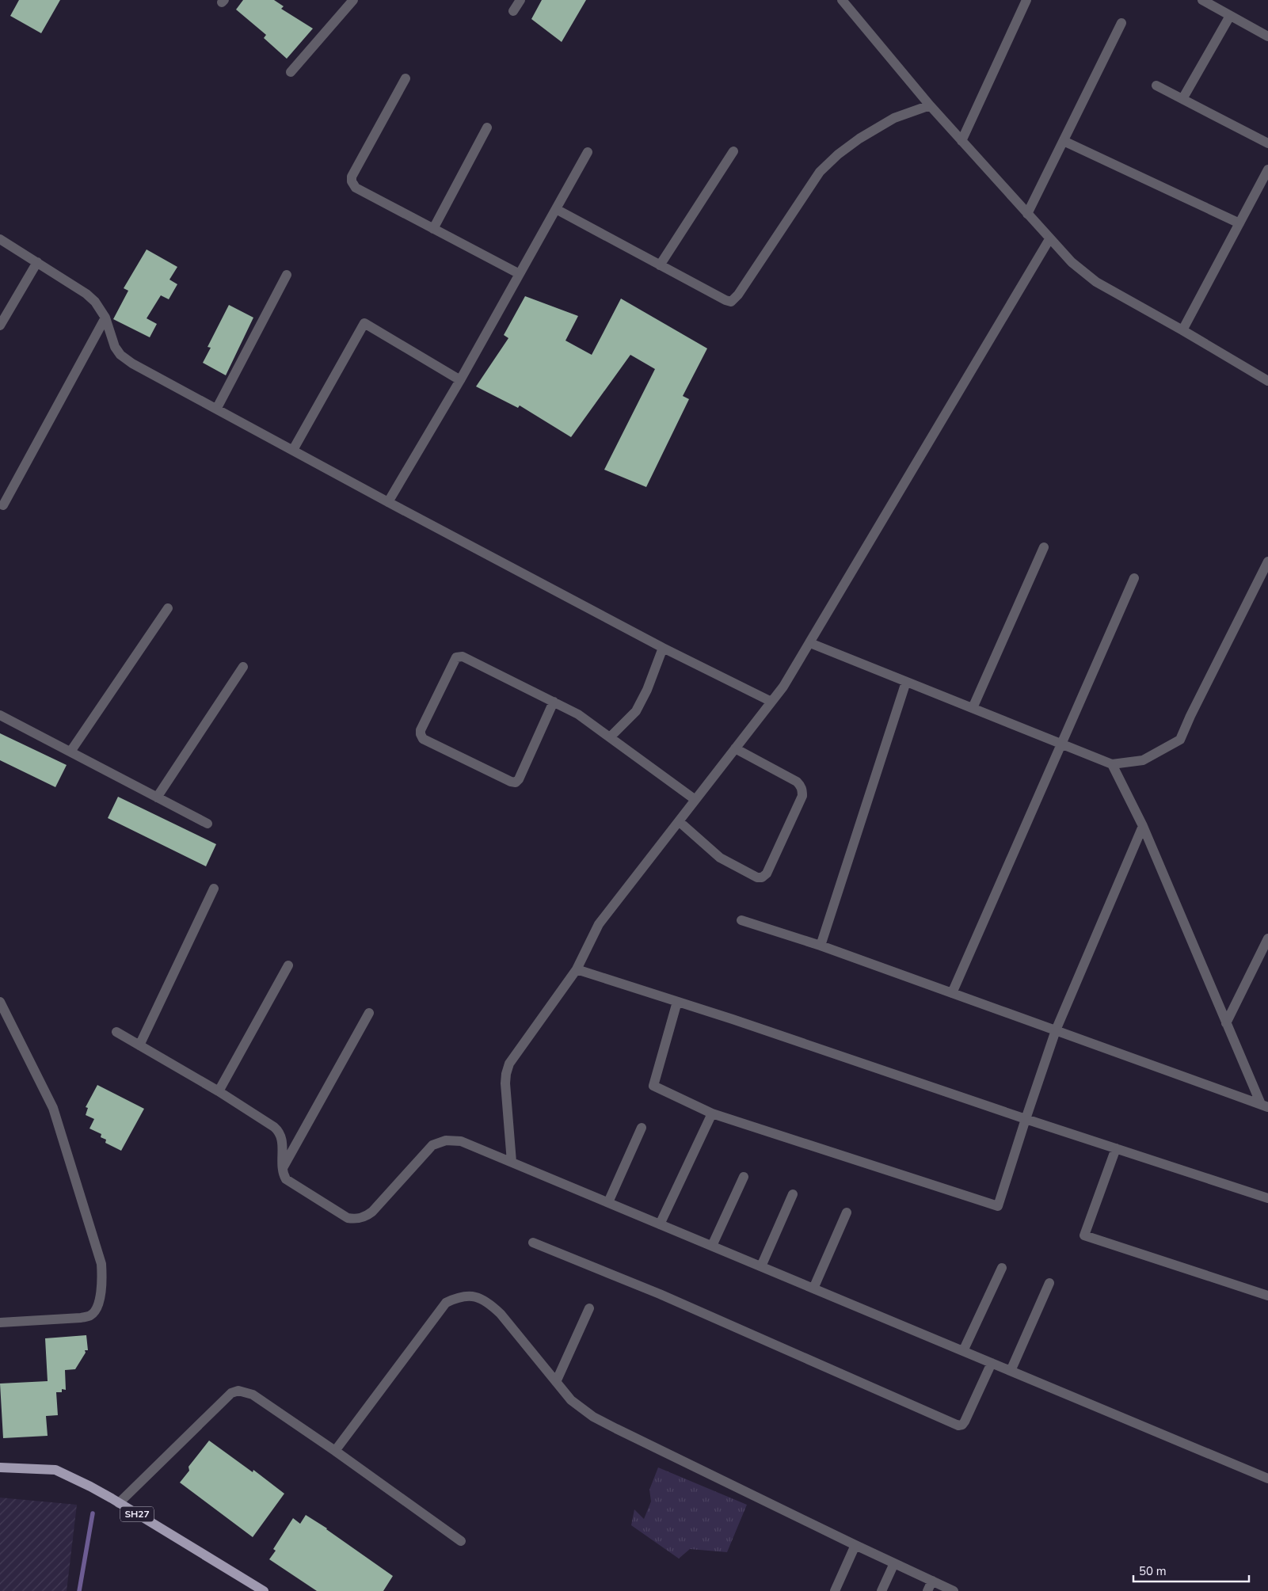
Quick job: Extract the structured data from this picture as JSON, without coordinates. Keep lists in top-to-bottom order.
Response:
{
  "streets": {
    "main road": ["SH27"]
  },
  "scale_bar": "50 m"
}
